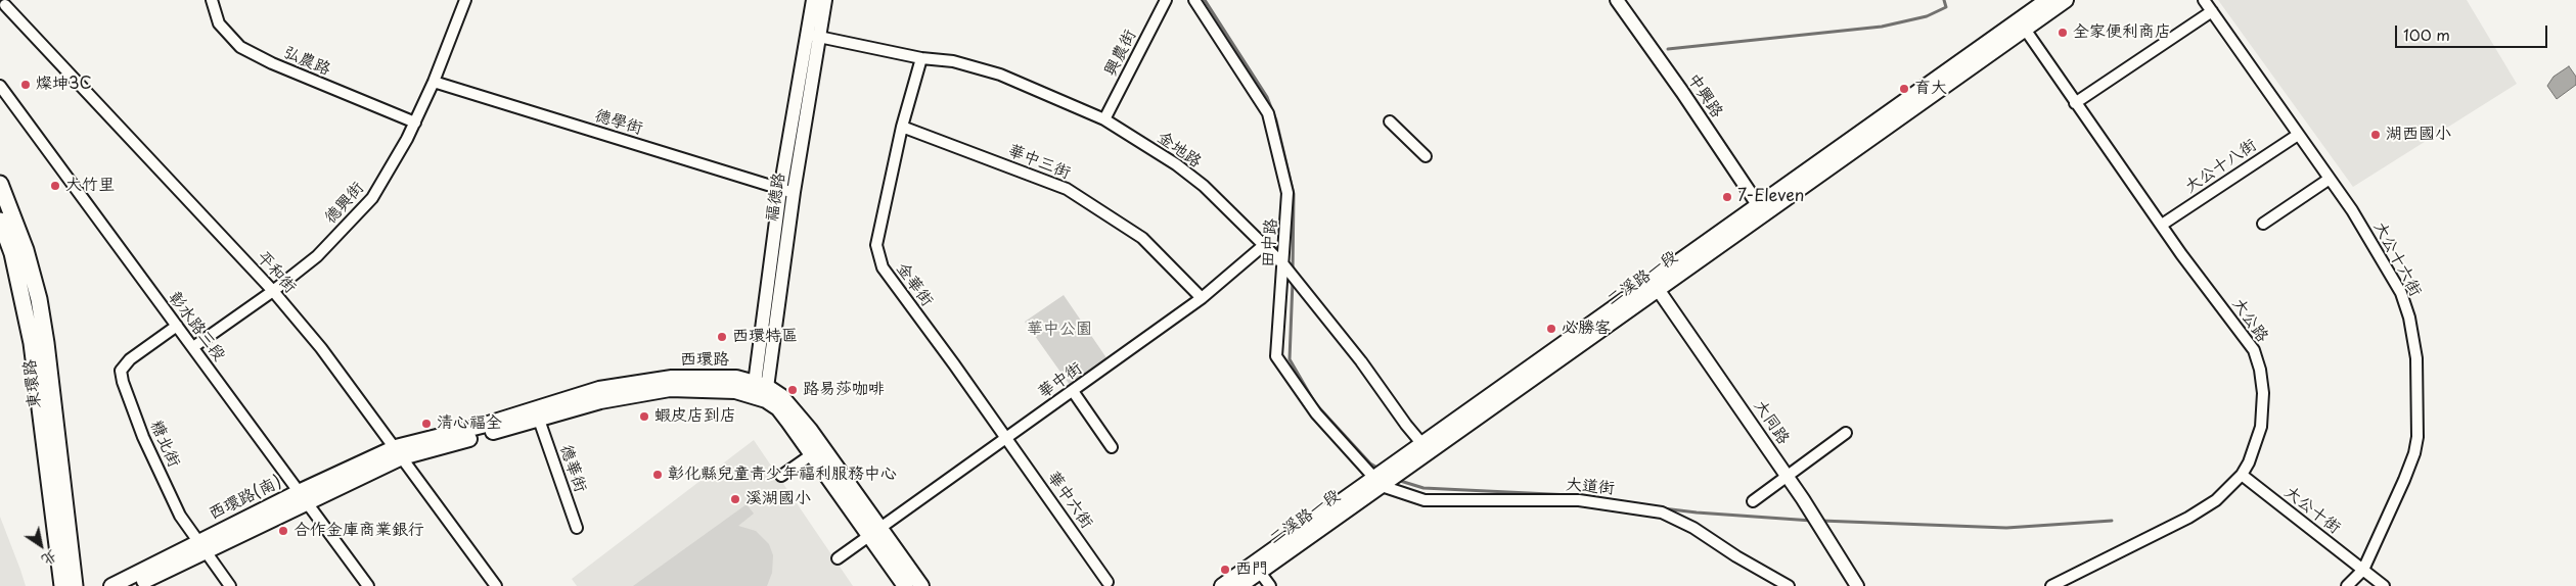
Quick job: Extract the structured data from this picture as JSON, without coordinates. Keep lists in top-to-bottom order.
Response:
{
  "streets": {
    "main road": [
      "二溪路一段",
      "西環路",
      "東環路",
      "西環路(南)"
    ],
    "street": [
      "興農街",
      "弘農路",
      "中興路",
      "德學街",
      "金地路",
      "華中三街",
      "大公十八街",
      "福德路",
      "德興街",
      "田中路",
      "大公十六街",
      "平和街",
      "金華街",
      "大公路",
      "彰水路三段",
      "華中街",
      "大同路",
      "糖北街",
      "德華街",
      "大道街",
      "華中六街",
      "大公十街"
    ]
  },
  "crossings": [
    ["興農街", "金地路"],
    ["弘農路", "德興街"],
    ["中興路", "二溪路一段"],
    ["德學街", "福德路"],
    ["德學街", "德興街"],
    ["金地路", "福德路"],
    ["金地路", "田中路"],
    ["金地路", "二溪路一段"],
    ["金地路", "華中街"],
    ["華中三街", "金華街"],
    ["華中三街", "華中街"],
    ["大公十八街", "大公十六街"],
    ["大公十八街", "大公路"],
    ["福德路", "西環路"],
    ["德興街", "平和街"],
    ["德興街", "彰水路三段"],
    ["田中路", "二溪路一段"],
    ["田中路", "大道街"],
    ["大公十六街", "大公十街"],
    ["平和街", "西環路"],
    ["平和街", "西環路(南)"],
    ["二溪路一段", "大公路"],
    ["二溪路一段", "大同路"],
    ["二溪路一段", "大道街"],
    ["金華街", "華中街"],
    ["金華街", "華中六街"],
    ["大公路", "大公十街"],
    ["彰水路三段", "糖北街"],
    ["彰水路三段", "西環路(南)"],
    ["西環路", "華中街"],
    ["西環路", "德華街"],
    ["西環路", "西環路(南)"],
    ["華中街", "華中六街"],
    ["糖北街", "西環路(南)"]
  ],
  "parks": ["華中公園"],
  "places": [
    "全家便利商店",
    "燦坤3C",
    "育大",
    "湖西國小",
    "大竹里",
    "7-Eleven",
    "必勝客",
    "西環特區",
    "路易莎咖啡",
    "蝦皮店到店",
    "清心福全",
    "彰化縣兒童青少年福利服務中心",
    "溪湖國小",
    "合作金庫商業銀行",
    "西門"
  ],
  "scale_bar": "100 m",
  "north": "bottom right"
}
